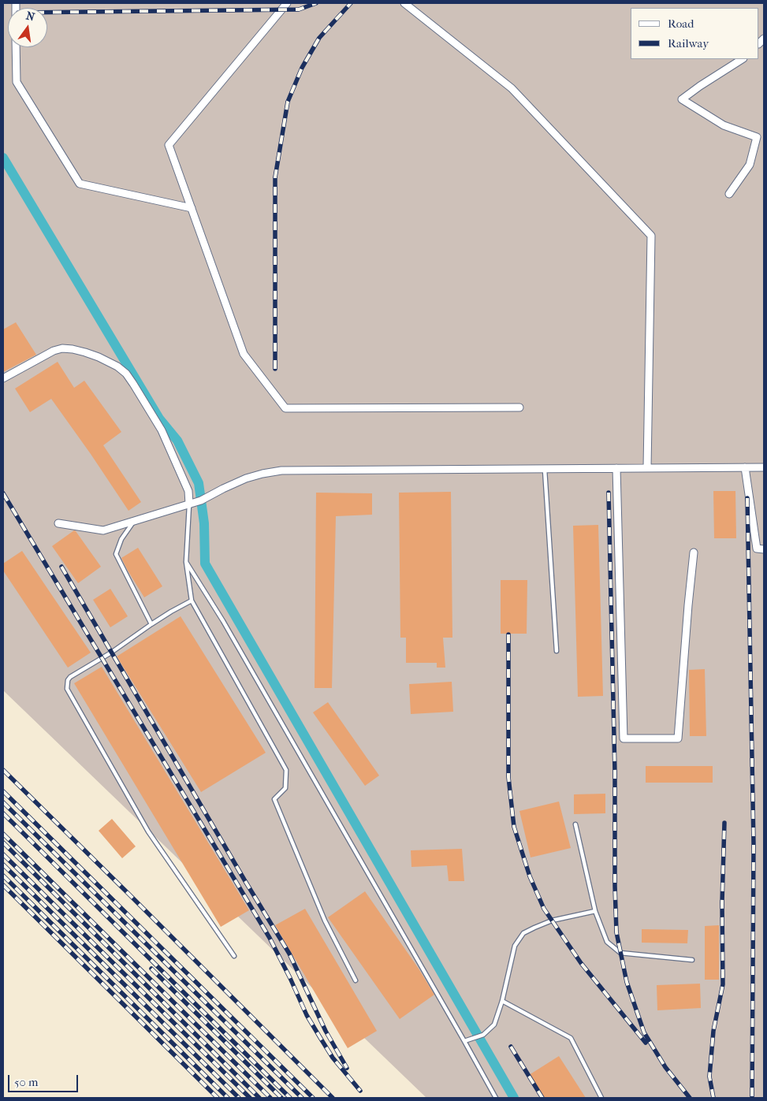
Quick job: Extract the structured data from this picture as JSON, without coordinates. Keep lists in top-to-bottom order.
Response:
{
  "legend": ["Road", "Railway"],
  "scale_bar": "50 m",
  "north": "top"
}
